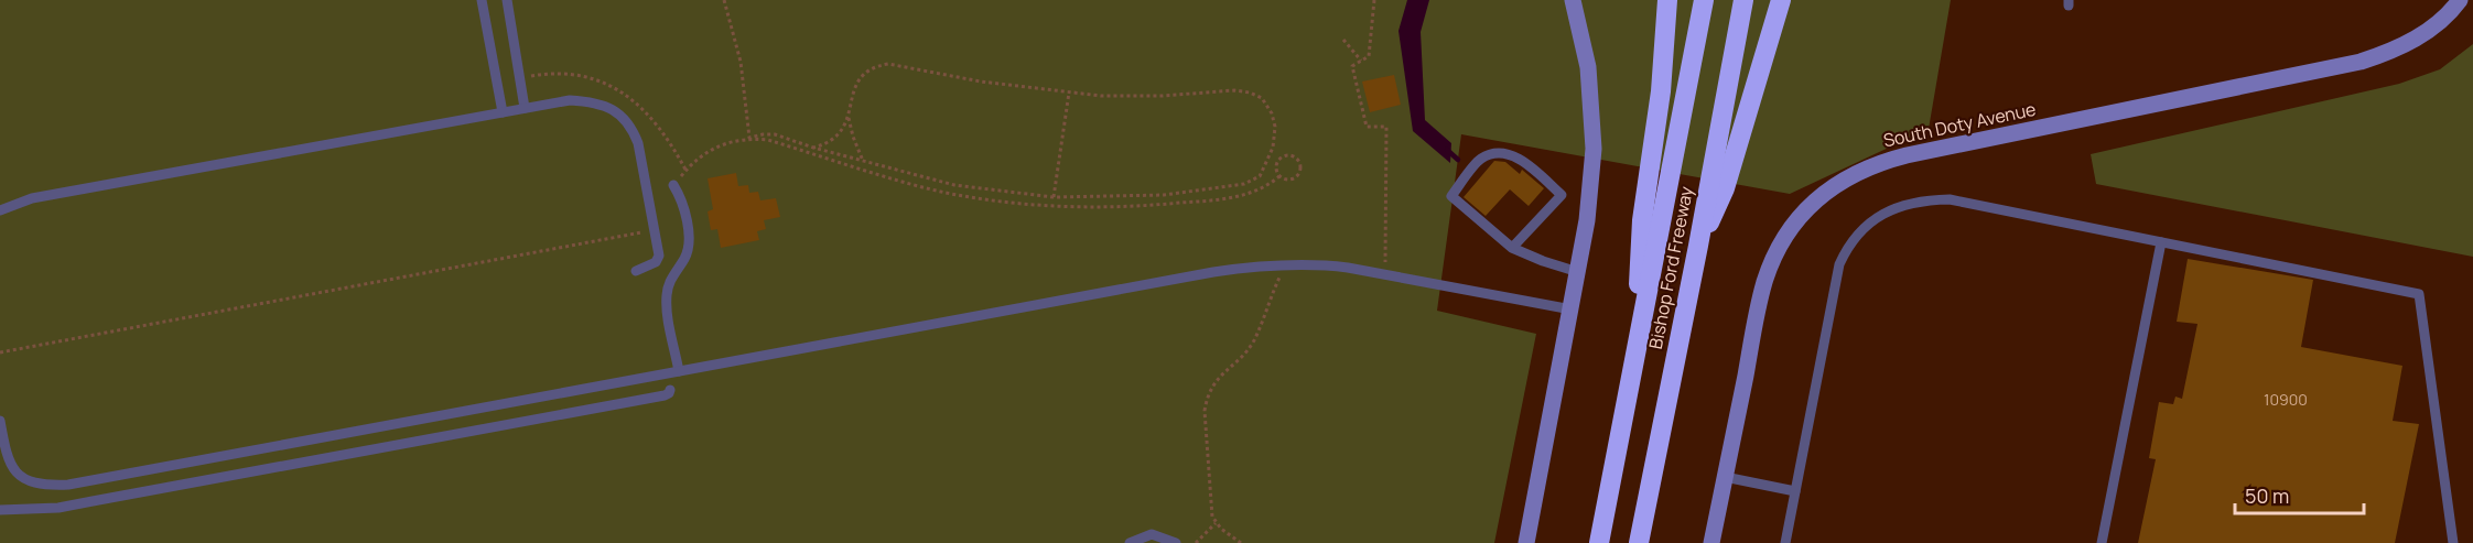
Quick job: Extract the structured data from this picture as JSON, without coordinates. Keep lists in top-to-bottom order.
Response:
{
  "streets": {
    "highway": ["Bishop Ford Freeway"],
    "street": ["South Doty Avenue"]
  },
  "house_numbers": ["10900"],
  "scale_bar": "50 m"
}
